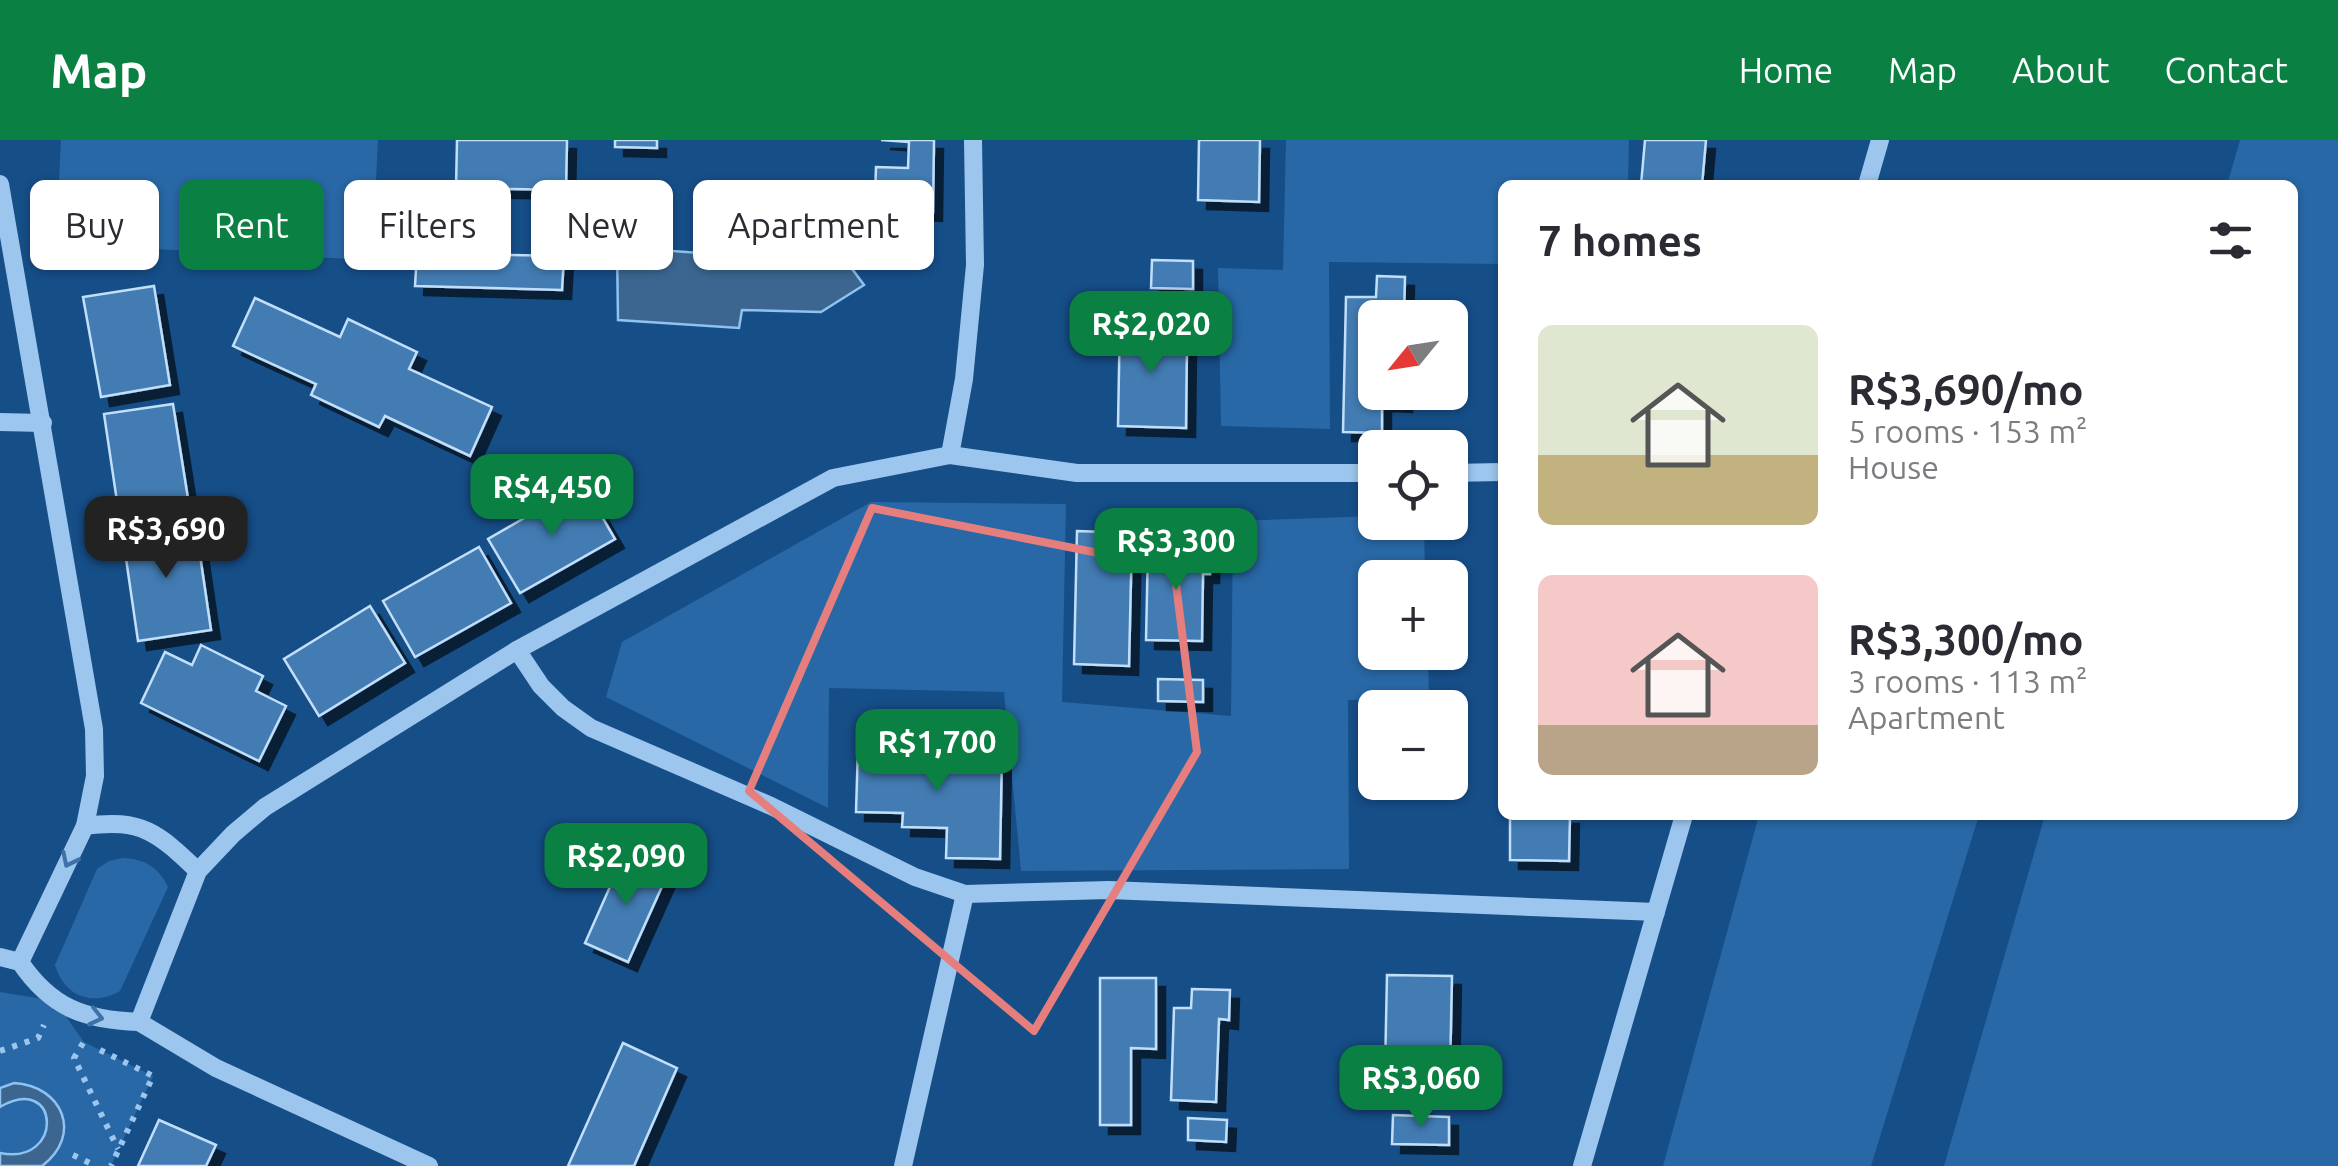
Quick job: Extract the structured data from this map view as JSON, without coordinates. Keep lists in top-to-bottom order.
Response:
{
  "north": "bottom left",
  "page": {
    "header": "Map",
    "nav": [
      "Home",
      "Map",
      "About",
      "Contact"
    ],
    "chip": [
      "Buy",
      "Rent",
      "Filters",
      "New",
      "Apartment"
    ],
    "heading": "7 homes",
    "price": [
      "R$2,020",
      "R$4,450",
      "R$3,690",
      "R$3,300",
      "R$1,700",
      "R$2,090",
      "R$3,060"
    ],
    "map_buttons": ["+", "−"],
    "list": [
      {
        "name": "R$3,690/mo",
        "note": "5 rooms · 153 m² · House"
      },
      {
        "name": "R$3,300/mo",
        "note": "3 rooms · 113 m² · Apartment"
      }
    ]
  }
}
